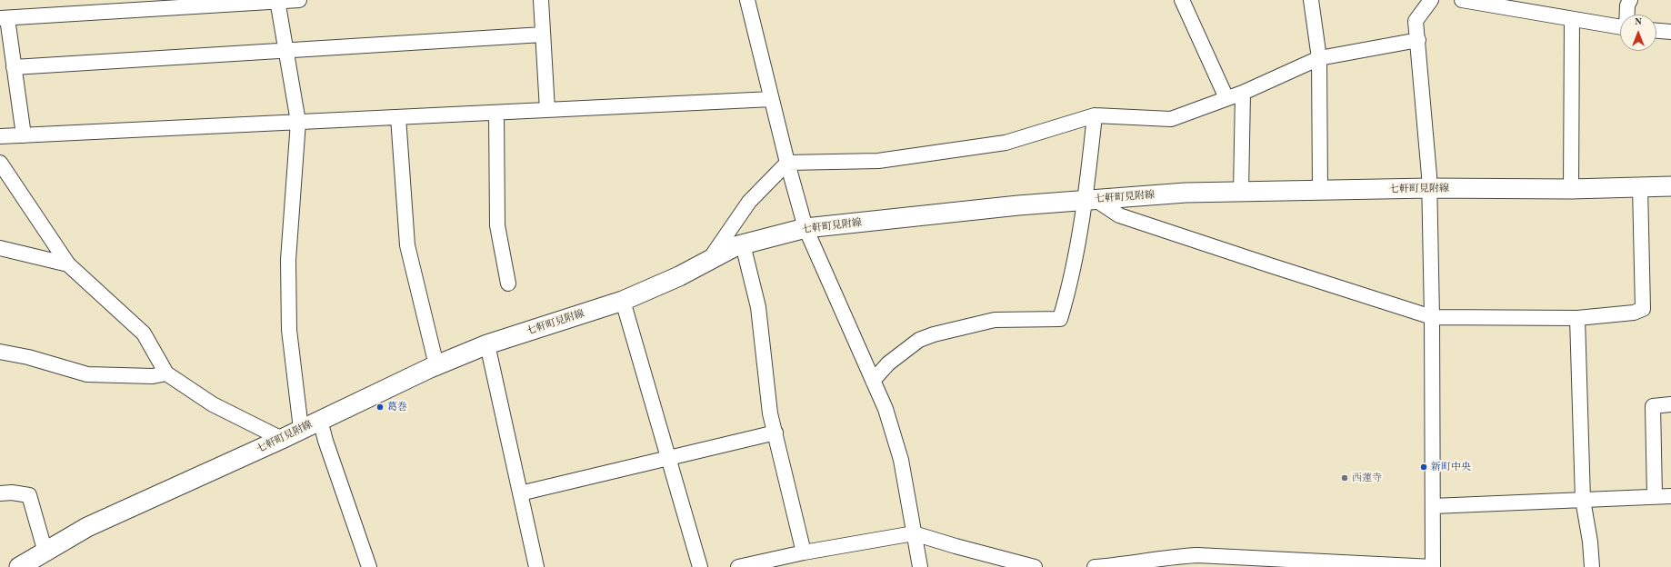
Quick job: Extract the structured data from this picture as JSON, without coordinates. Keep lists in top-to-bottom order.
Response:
{
  "streets": {
    "main road": ["七軒町見附線"]
  },
  "places": ["葛巻", "新町中央", "西蓮寺"],
  "north": "top"
}
